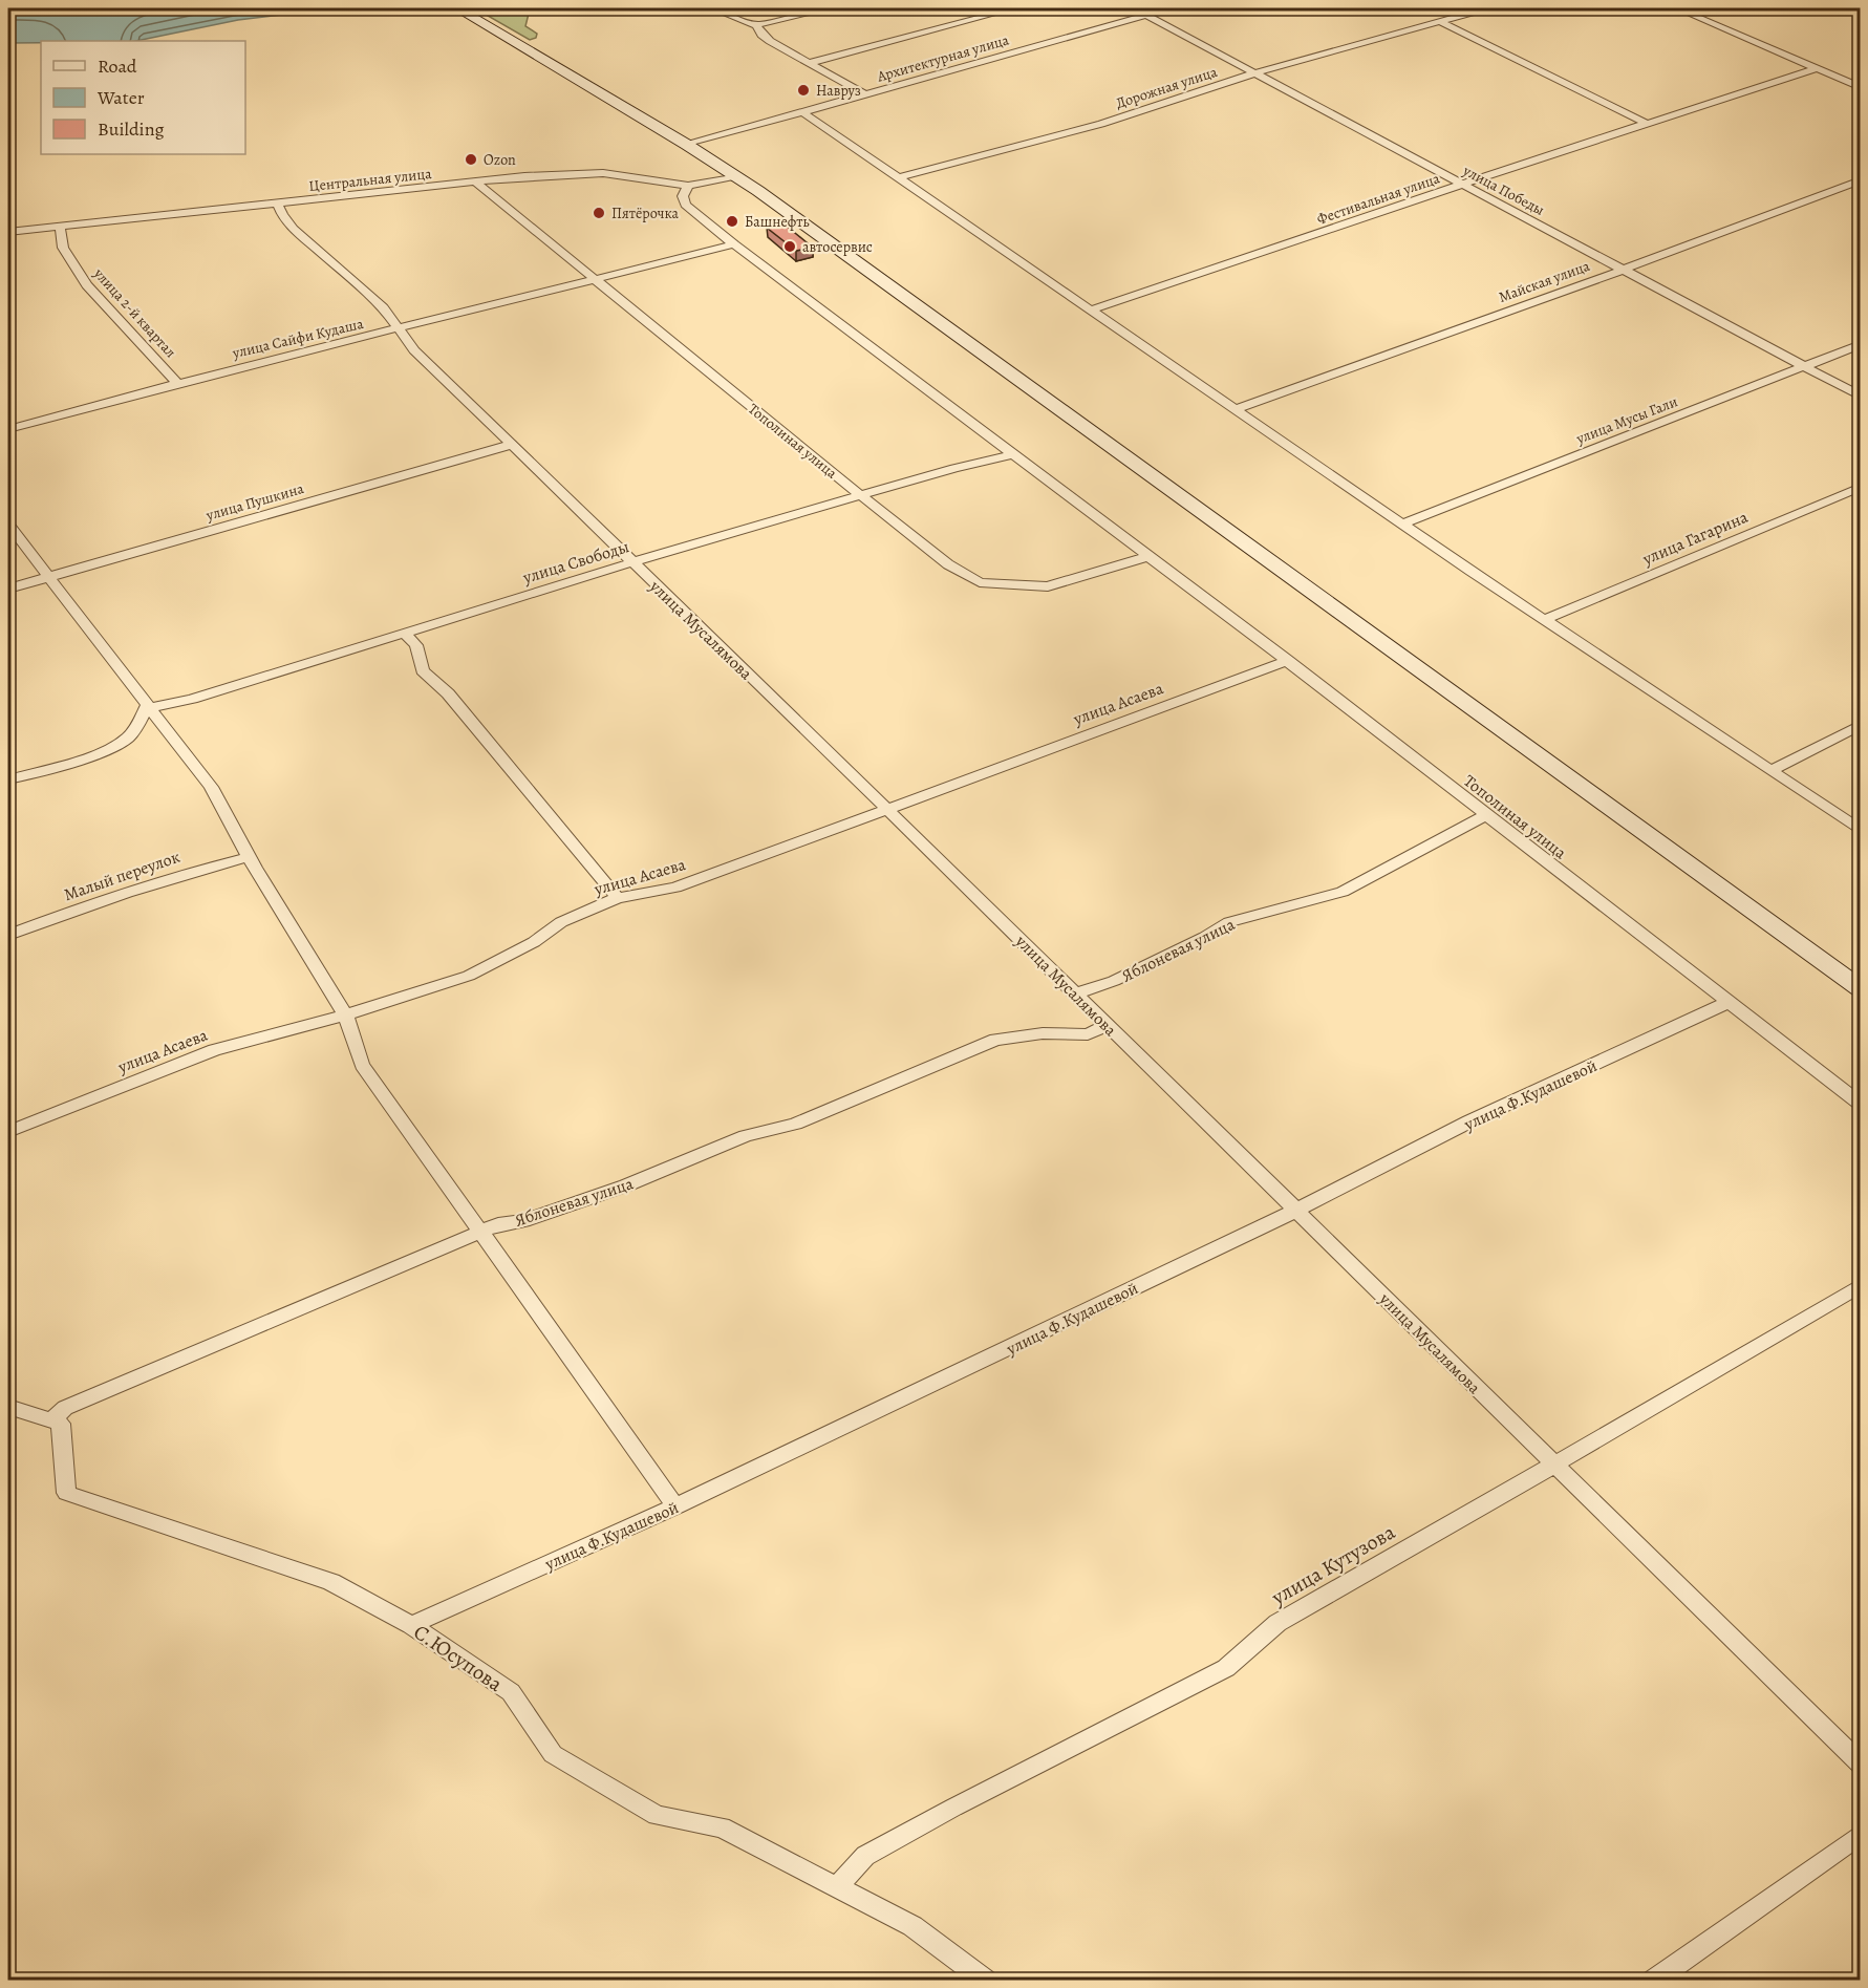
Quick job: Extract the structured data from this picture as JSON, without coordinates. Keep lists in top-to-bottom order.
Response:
{
  "streets": {
    "street": [
      "Архитектурная улица",
      "Дорожная улица",
      "Центральная улица",
      "улица Победы",
      "Фестивальная улица",
      "Майская улица",
      "улица 2-й квартал",
      "улица Сайфи Кудаша",
      "улица Мусы Гали",
      "Тополиная улица",
      "улица Пушкина",
      "улица Гагарина",
      "улица Свободы",
      "улица Мусалямова",
      "улица Асаева",
      "Малый переулок",
      "Яблоневая улица",
      "улица Ф.Кудашевой",
      "улица Кутузова",
      "С.Юсупова"
    ]
  },
  "crossings": [
    ["Архитектурная улица", "улица Победы"],
    ["Дорожная улица", "улица Победы"],
    ["Центральная улица", "улица 2-й квартал"],
    ["Центральная улица", "Тополиная улица"],
    ["Центральная улица", "улица Мусалямова"],
    ["улица Победы", "Фестивальная улица"],
    ["улица Победы", "Майская улица"],
    ["улица Победы", "улица Мусы Гали"],
    ["улица 2-й квартал", "улица Сайфи Кудаша"],
    ["улица Сайфи Кудаша", "Тополиная улица"],
    ["улица Сайфи Кудаша", "улица Мусалямова"],
    ["Тополиная улица", "улица Свободы"],
    ["Тополиная улица", "улица Асаева"],
    ["Тополиная улица", "Яблоневая улица"],
    ["Тополиная улица", "улица Ф.Кудашевой"],
    ["улица Пушкина", "улица Мусалямова"],
    ["улица Свободы", "улица Мусалямова"],
    ["улица Мусалямова", "улица Асаева"],
    ["улица Мусалямова", "Яблоневая улица"],
    ["улица Мусалямова", "улица Ф.Кудашевой"],
    ["улица Мусалямова", "улица Кутузова"],
    ["Яблоневая улица", "С.Юсупова"],
    ["улица Ф.Кудашевой", "С.Юсупова"],
    ["улица Кутузова", "С.Юсупова"]
  ],
  "places": [
    "Навруз",
    "Ozon",
    "Пятёрочка",
    "Башнефть",
    "автосервис"
  ],
  "legend": ["Road", "Water", "Building"]
}
